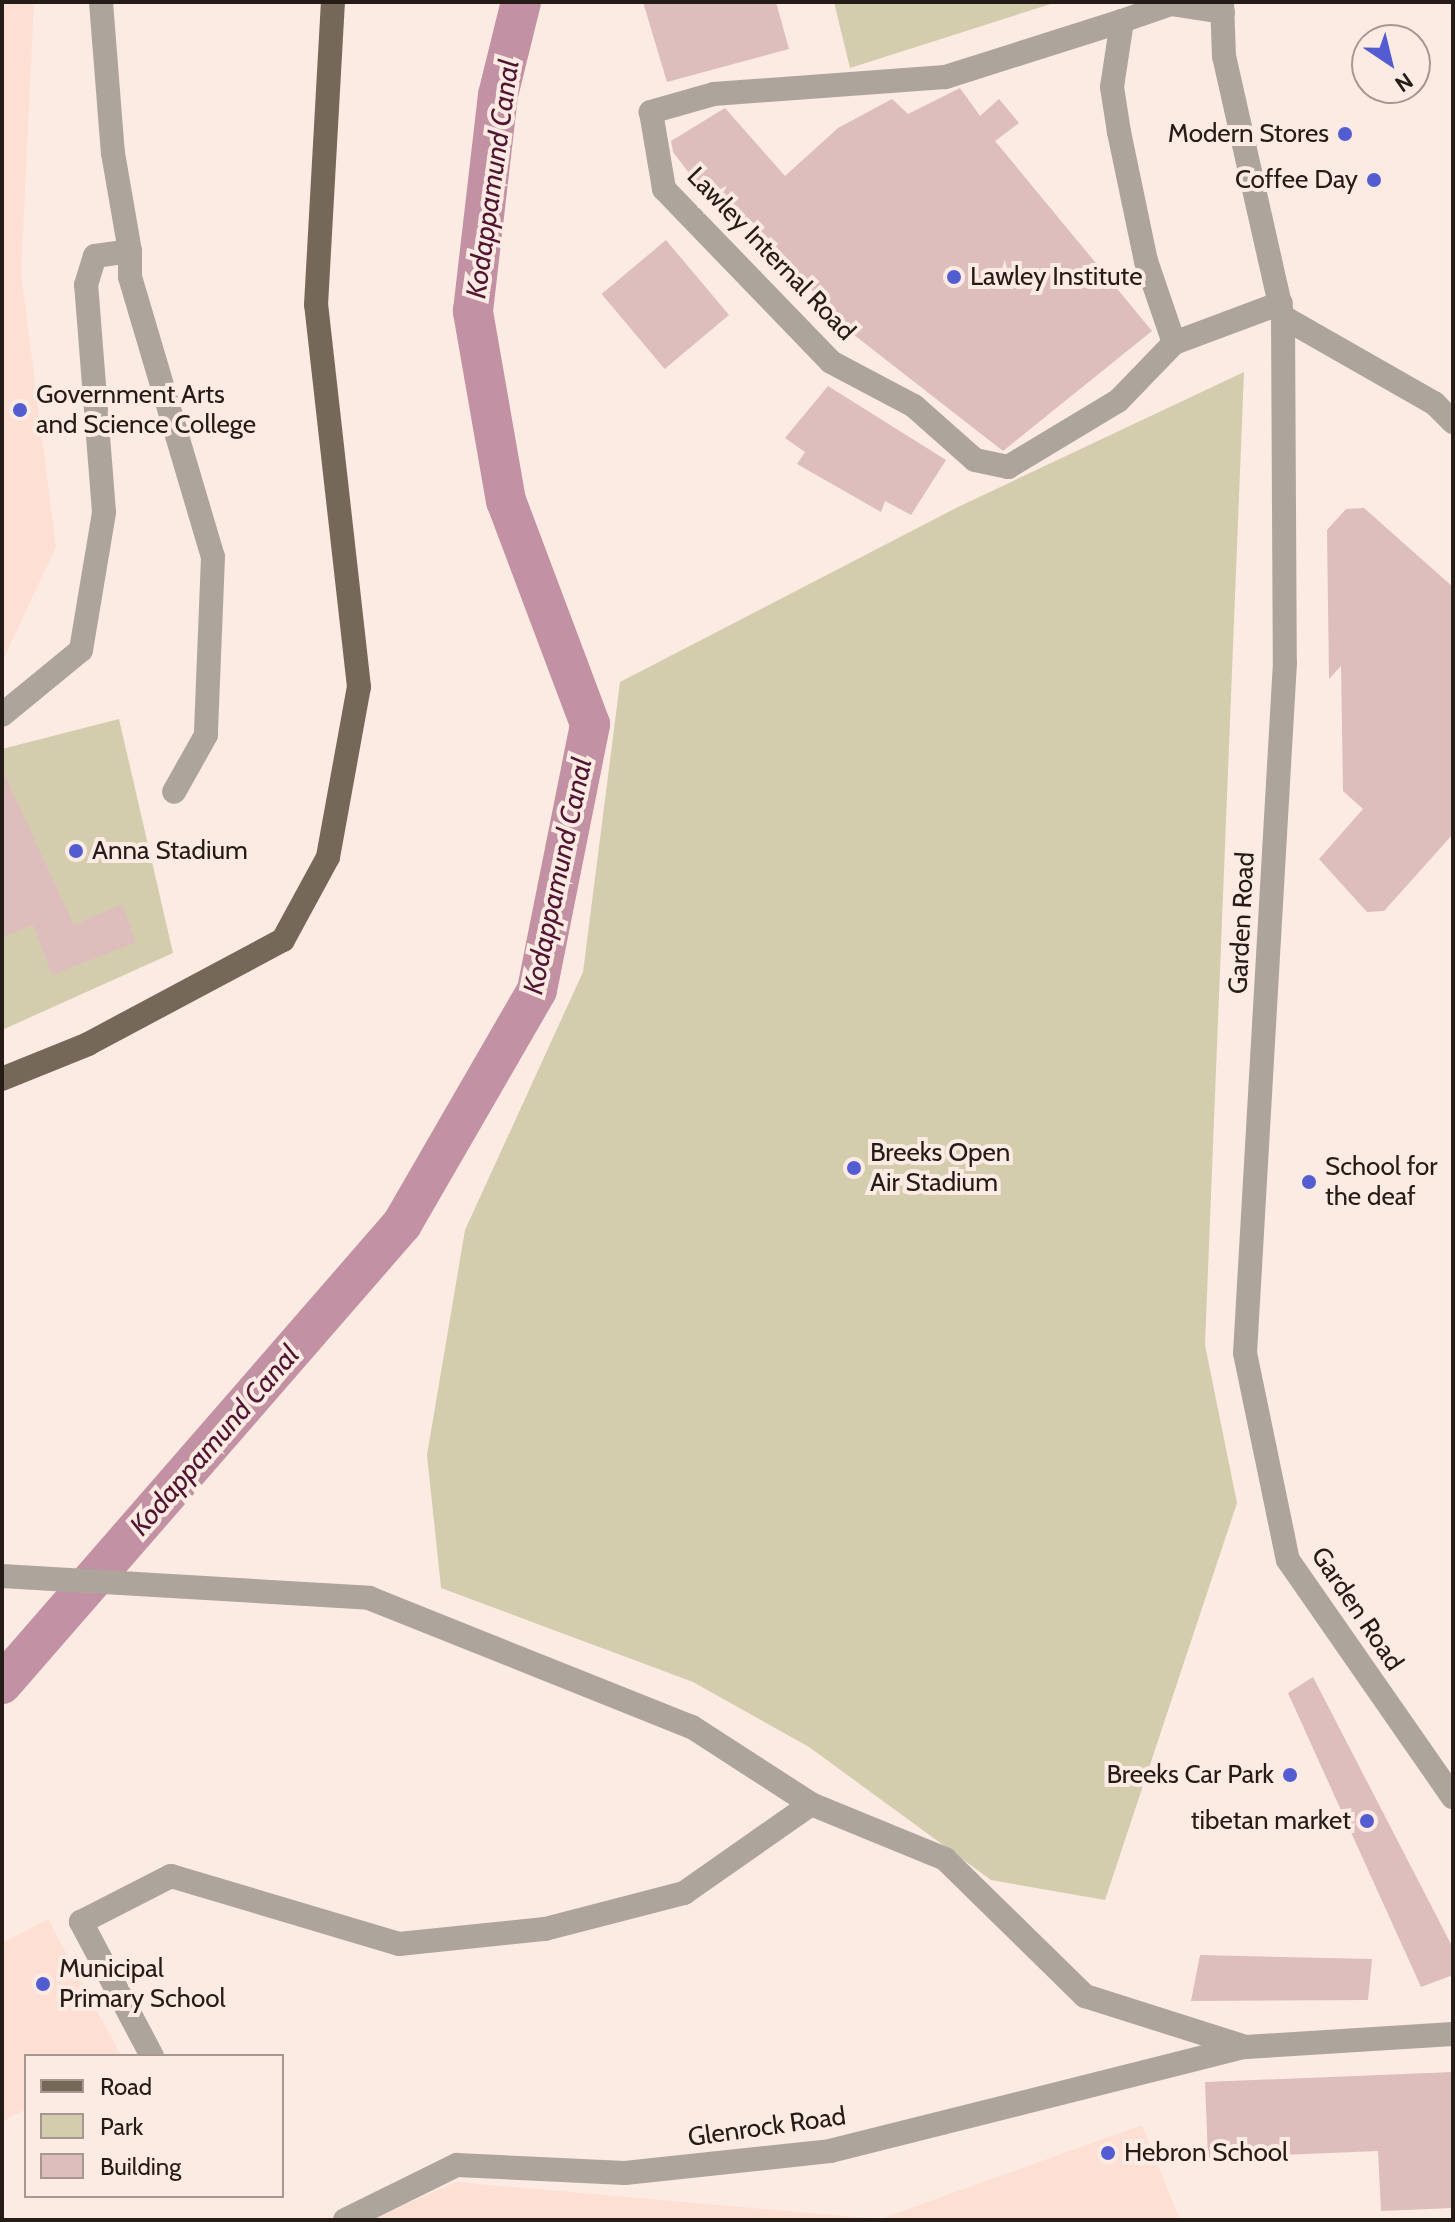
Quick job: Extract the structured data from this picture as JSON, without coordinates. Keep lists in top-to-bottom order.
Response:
{
  "streets": {
    "street": ["Lawley Internal Road", "Garden Road", "Glenrock Road"]
  },
  "water": ["Kodappamund Canal"],
  "places": [
    "Modern Stores",
    "Coffee Day",
    "Lawley Institute",
    "Government Arts and Science College",
    "Anna Stadium",
    "Breeks Open Air Stadium",
    "School for the deaf",
    "Breeks Car Park",
    "tibetan market",
    "Municipal Primary School",
    "Hebron School"
  ],
  "legend": ["Road", "Park", "Building"],
  "north": "bottom right"
}
